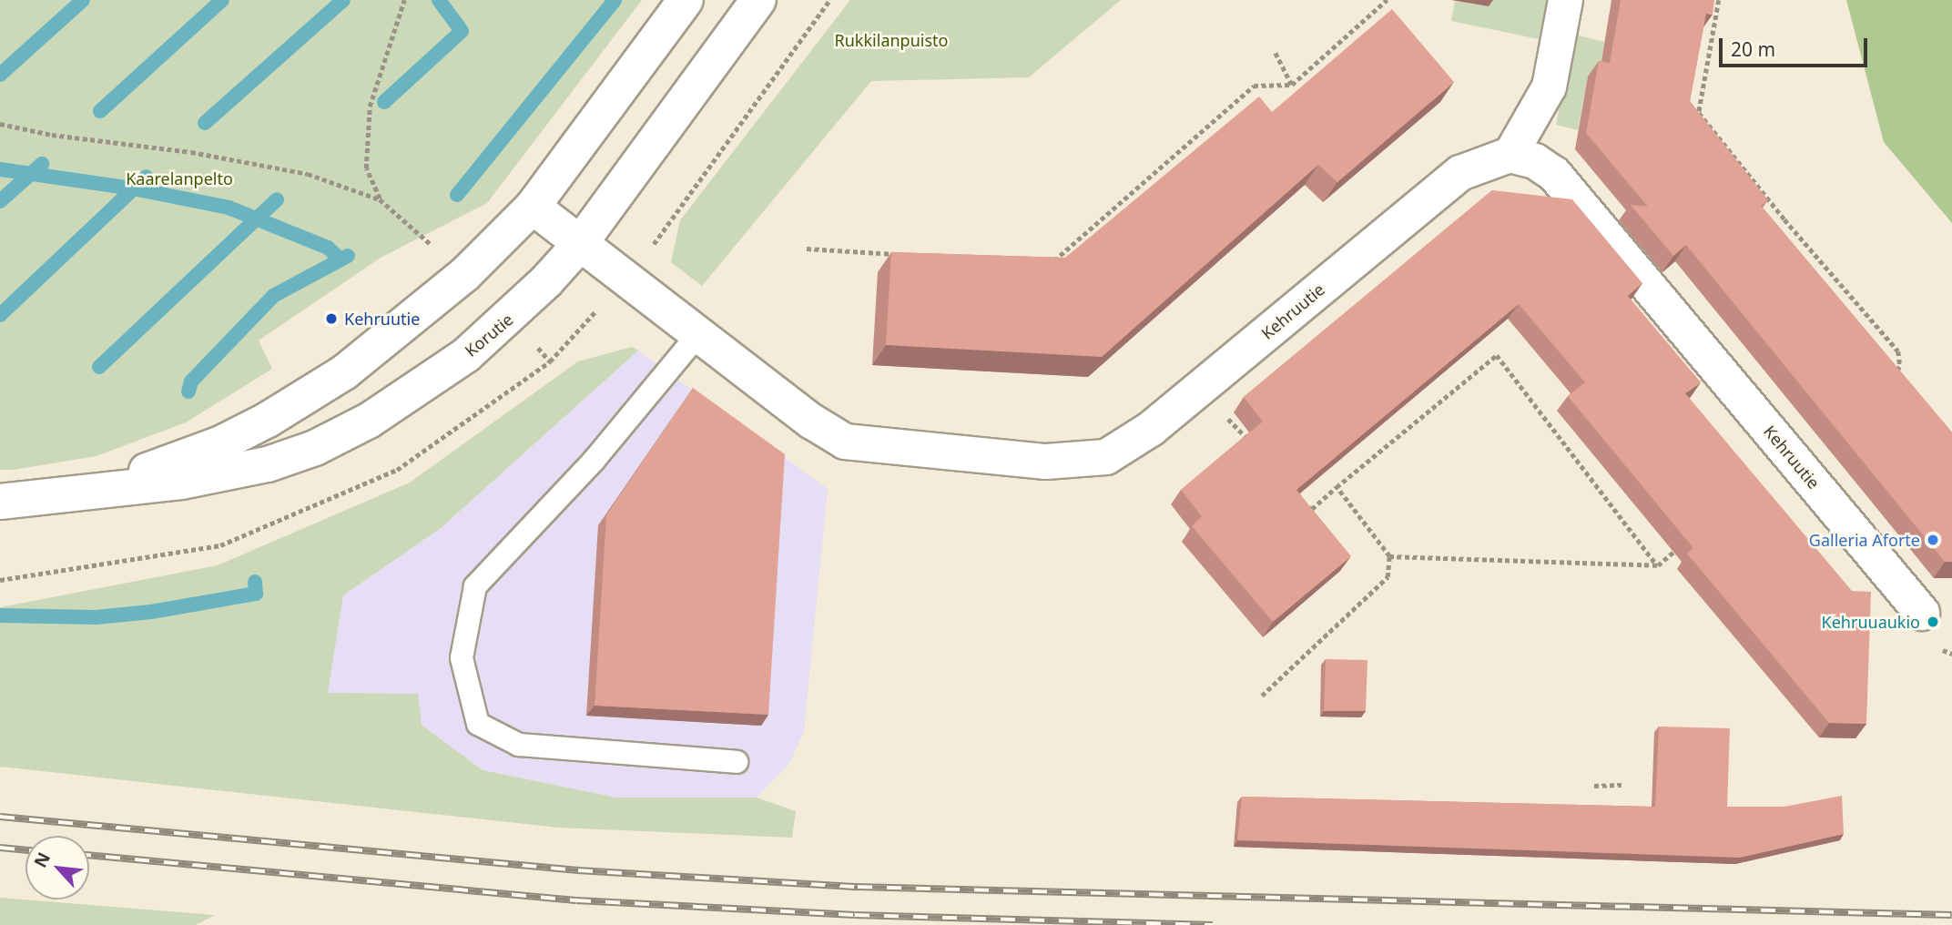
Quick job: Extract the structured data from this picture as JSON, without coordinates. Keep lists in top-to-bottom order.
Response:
{
  "streets": {
    "street": ["Kehruutie", "Korutie"]
  },
  "crossings": [
    ["Kehruutie", "Korutie"]
  ],
  "parks": ["Rukkilanpuisto", "Kaarelanpelto"],
  "places": ["Kehruutie", "Galleria Aforte", "Kehruuaukio"],
  "scale_bar": "20 m",
  "north": "top left"
}
